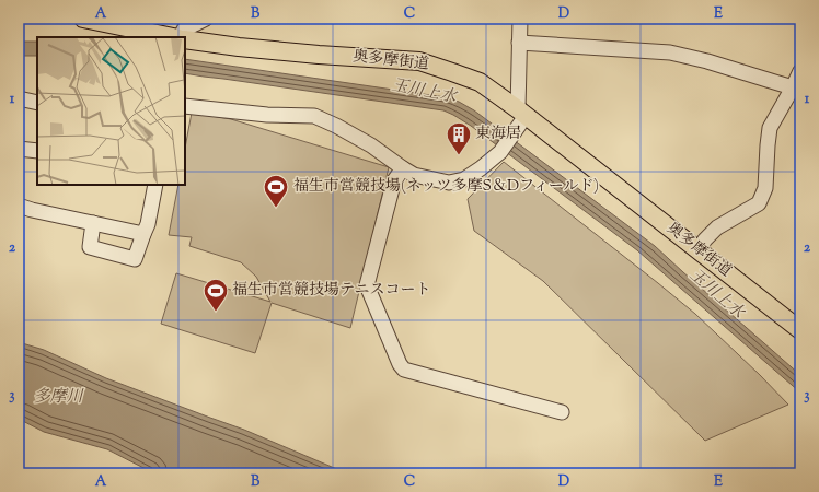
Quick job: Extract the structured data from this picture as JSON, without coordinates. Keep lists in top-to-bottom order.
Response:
{
  "streets": {
    "main road": ["奥多摩街道"]
  },
  "water": ["玉川上水", "多摩川"],
  "places": {
    "building": ["東海居"],
    "sports": ["福生市営競技場(ネッツ多摩S＆Dフィールド)", "福生市営競技場テニスコート"]
  },
  "grid": {
    "columns": [
      "A",
      "B",
      "C",
      "D",
      "E"
    ],
    "rows": ["1", "2", "3"]
  }
}
